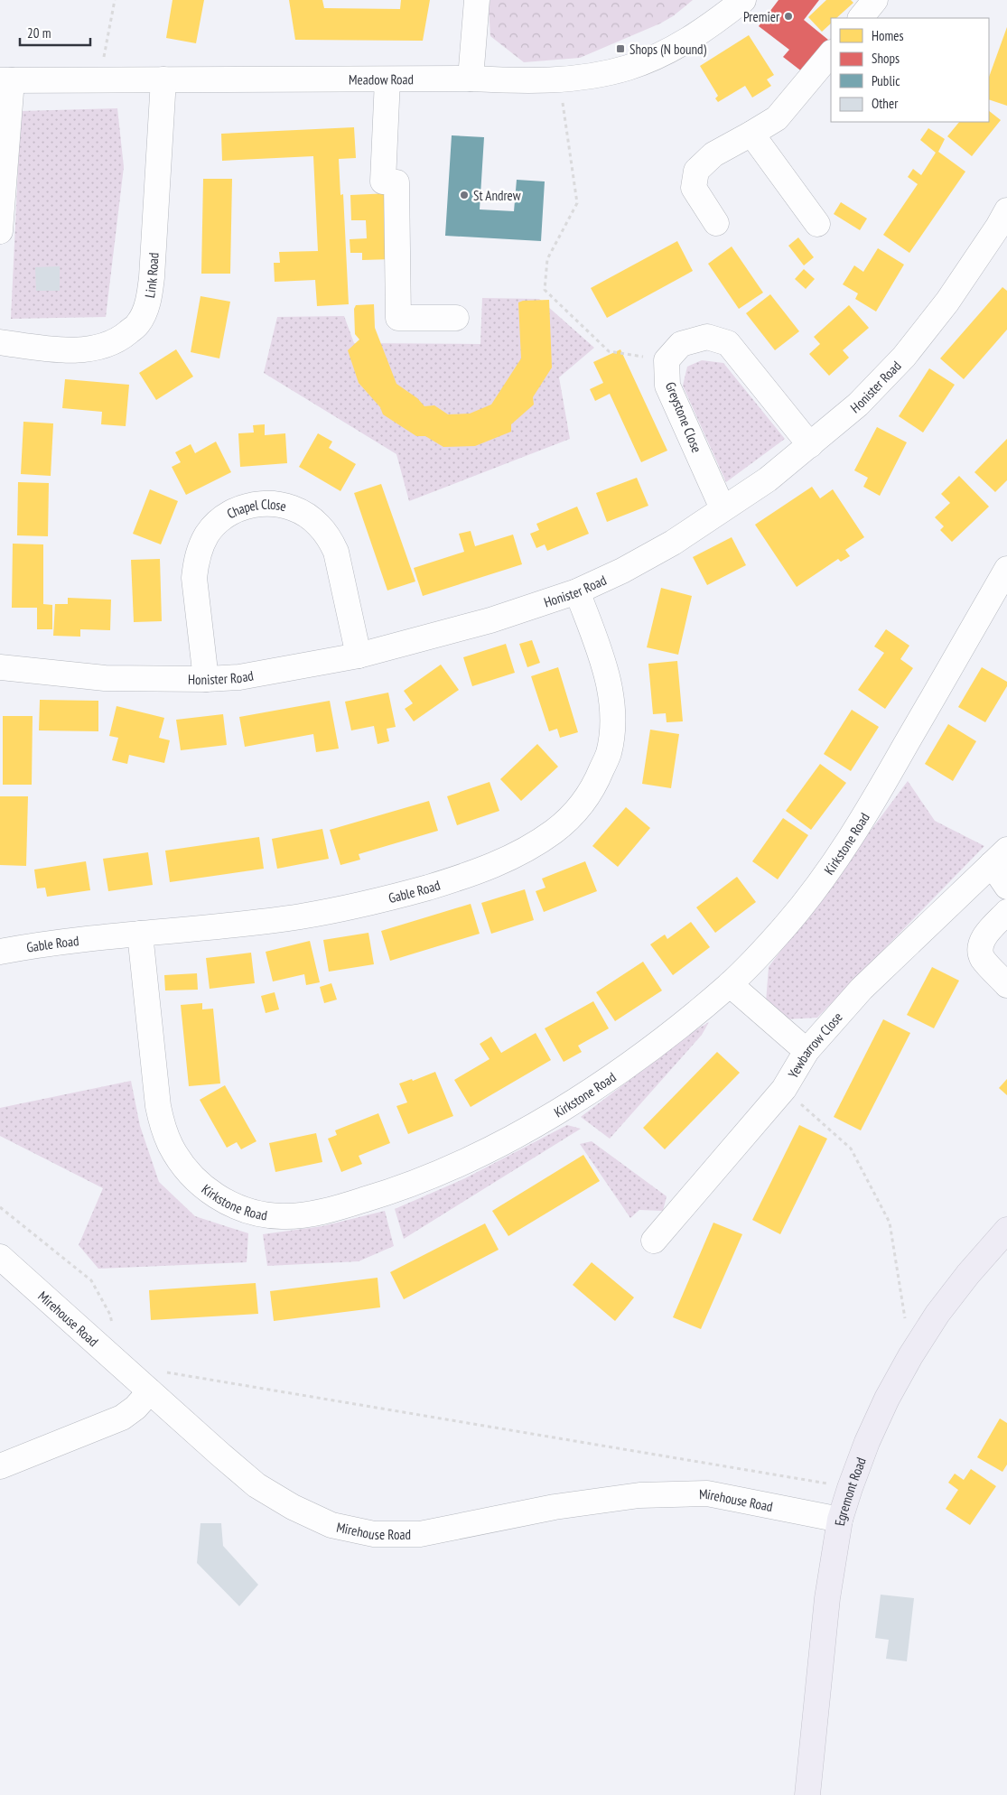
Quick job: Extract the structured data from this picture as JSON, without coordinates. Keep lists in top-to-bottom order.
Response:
{
  "streets": {
    "highway": ["Egremont Road"],
    "street": [
      "Meadow Road",
      "Link Road",
      "Honister Road",
      "Greystone Close",
      "Chapel Close",
      "Kirkstone Road",
      "Gable Road",
      "Yewbarrow Close",
      "Mirehouse Road"
    ]
  },
  "crossings": [
    ["Meadow Road", "Link Road"],
    ["Honister Road", "Greystone Close"],
    ["Honister Road", "Chapel Close"],
    ["Honister Road", "Gable Road"],
    ["Kirkstone Road", "Gable Road"],
    ["Mirehouse Road", "Egremont Road"]
  ],
  "places": {
    "other": ["Premier", "St Andrew"],
    "transit": ["Shops (N bound)"]
  },
  "legend": [
    "Homes",
    "Shops",
    "Public",
    "Other"
  ],
  "scale_bar": "20 m"
}
